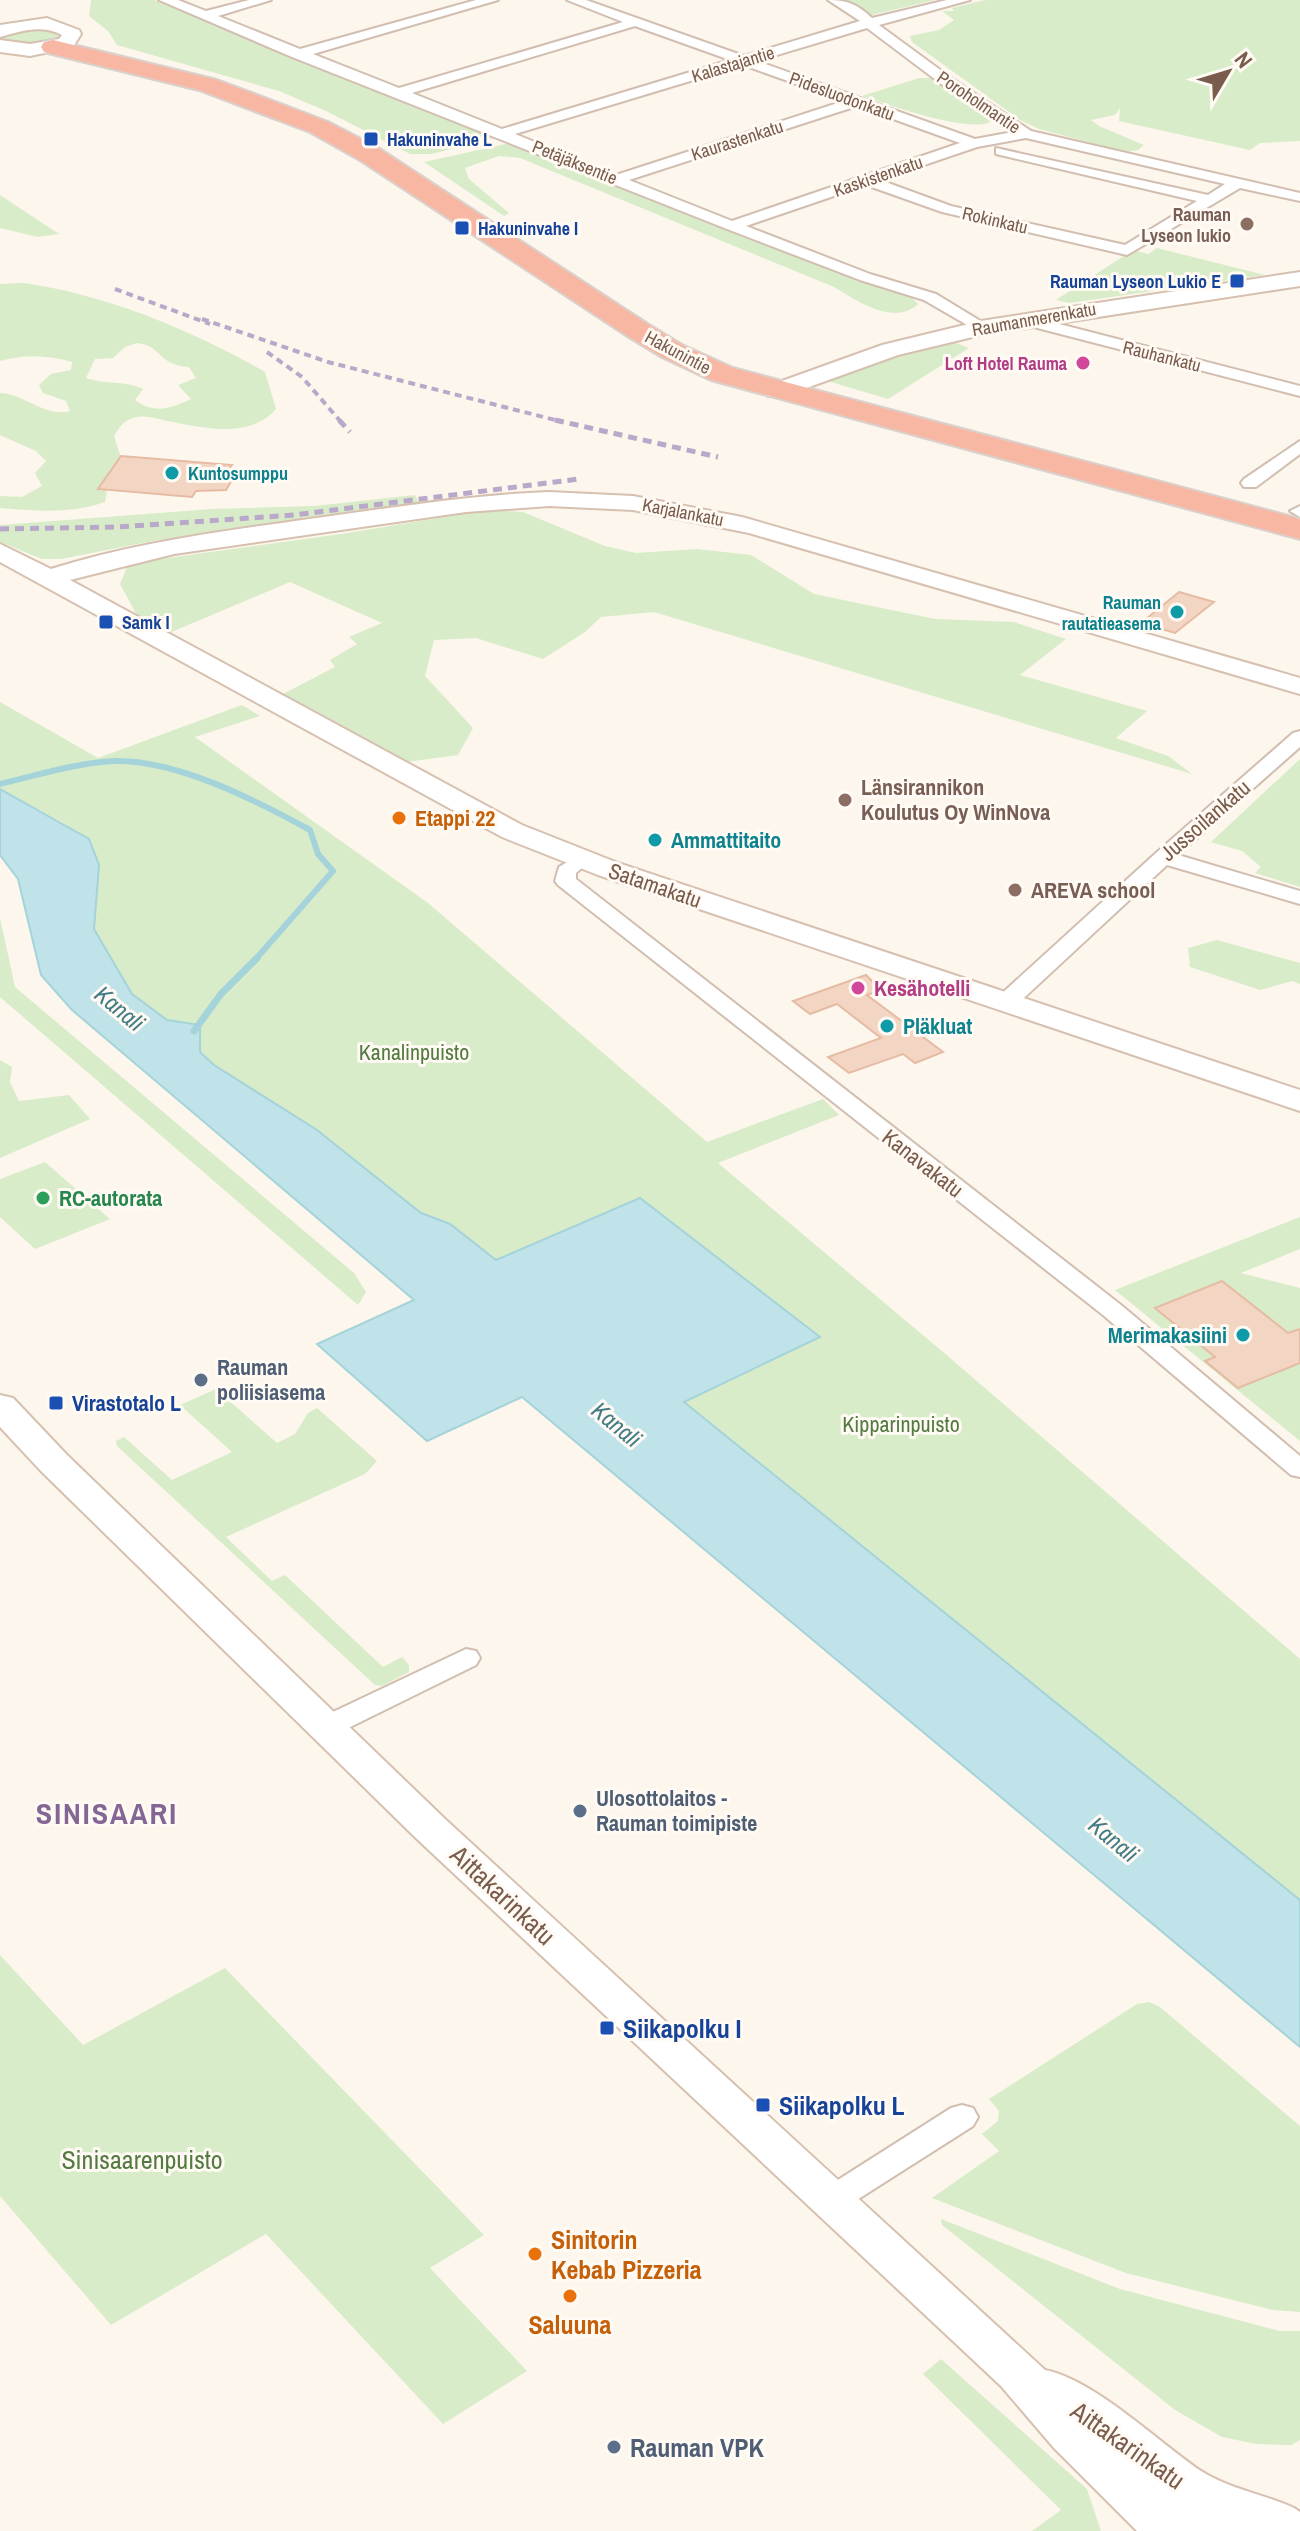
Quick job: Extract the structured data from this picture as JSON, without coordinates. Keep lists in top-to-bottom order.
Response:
{
  "streets": {
    "highway": ["Hakunintie"],
    "main road": [
      "Raumanmerenkatu",
      "Karjalankatu",
      "Satamakatu",
      "Aittakarinkatu"
    ],
    "street": [
      "Kalastajantie",
      "Pidesluodonkatu",
      "Poroholmantie",
      "Kaurastenkatu",
      "Petäjäksentie",
      "Kaskistenkatu",
      "Rokinkatu",
      "Rauhankatu",
      "Jussoilankatu",
      "Kanavakatu"
    ]
  },
  "crossings": [
    ["Kalastajantie", "Pidesluodonkatu"],
    ["Kalastajantie", "Poroholmantie"],
    ["Kalastajantie", "Petäjäksentie"],
    ["Pidesluodonkatu", "Kaurastenkatu"],
    ["Pidesluodonkatu", "Kaskistenkatu"],
    ["Poroholmantie", "Kaskistenkatu"],
    ["Kaurastenkatu", "Petäjäksentie"],
    ["Petäjäksentie", "Kaskistenkatu"],
    ["Petäjäksentie", "Raumanmerenkatu"],
    ["Kaskistenkatu", "Rokinkatu"],
    ["Raumanmerenkatu", "Hakunintie"],
    ["Raumanmerenkatu", "Rauhankatu"],
    ["Karjalankatu", "Satamakatu"],
    ["Jussoilankatu", "Satamakatu"],
    ["Satamakatu", "Kanavakatu"]
  ],
  "districts": ["SINISAARI"],
  "water": ["Kanali"],
  "parks": ["Kanalinpuisto", "Kipparinpuisto", "Sinisaarenpuisto"],
  "places": {
    "transit": [
      "Hakuninvahe L",
      "Hakuninvahe I",
      "Rauman Lyseon Lukio E",
      "Samk I",
      "Virastotalo L",
      "Siikapolku I",
      "Siikapolku L"
    ],
    "other": [
      "Rauman Lyseon lukio",
      "Loft Hotel Rauma",
      "Kuntosumppu",
      "Rauman rautatieasema",
      "Länsirannikon Koulutus Oy WinNova",
      "Etappi 22",
      "Ammattitaito",
      "AREVA school",
      "Kesähotelli",
      "Pläkluat",
      "RC-autorata",
      "Merimakasiini",
      "Rauman poliisiasema",
      "Ulosottolaitos - Rauman toimipiste",
      "Sinitorin Kebab Pizzeria",
      "Saluuna",
      "Rauman VPK"
    ]
  },
  "north": "top right"
}
